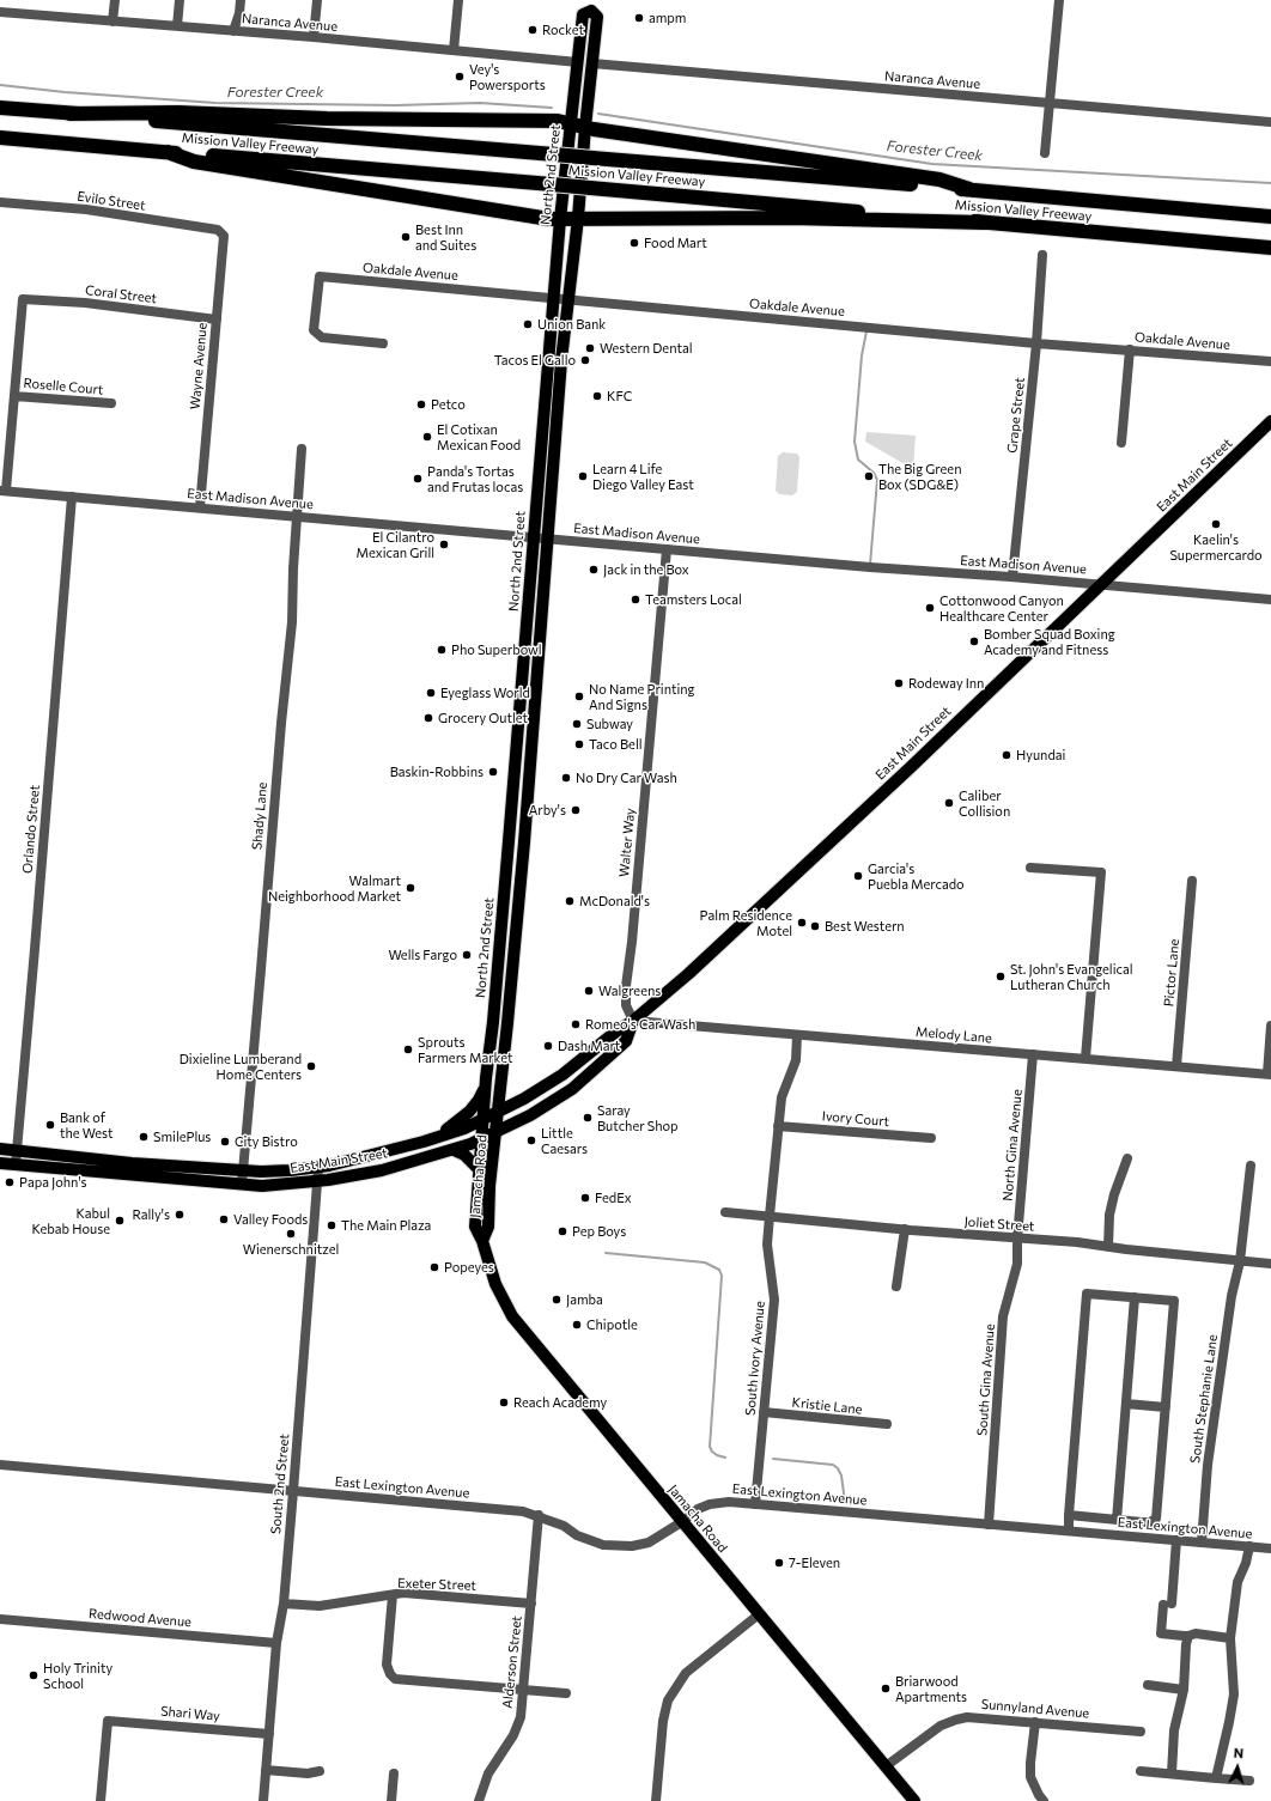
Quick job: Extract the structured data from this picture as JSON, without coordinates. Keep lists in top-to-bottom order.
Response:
{
  "streets": {
    "highway": ["Mission Valley Freeway"],
    "main road": ["North 2nd Street", "East Main Street", "Jamacha Road"],
    "street": [
      "Naranca Avenue",
      "Evilo Street",
      "Oakdale Avenue",
      "Coral Street",
      "Wayne Avenue",
      "Roselle Court",
      "Grape Street",
      "East Madison Avenue",
      "Shady Lane",
      "Orlando Street",
      "Walter Way",
      "Pictor Lane",
      "Melody Lane",
      "Ivory Court",
      "North Gina Avenue",
      "Joliet Street",
      "South Ivory Avenue",
      "South Gina Avenue",
      "South Stephanie Lane",
      "Kristie Lane",
      "South 2nd Street",
      "East Lexington Avenue",
      "Exeter Street",
      "Redwood Avenue",
      "Alderson Street",
      "Sunnyland Avenue",
      "Shari Way"
    ]
  },
  "crossings": [
    ["Naranca Avenue", "North 2nd Street"],
    ["North 2nd Street", "Oakdale Avenue"],
    ["North 2nd Street", "East Main Street"],
    ["North 2nd Street", "East Madison Avenue"],
    ["North 2nd Street", "Jamacha Road"],
    ["Evilo Street", "Wayne Avenue"],
    ["Oakdale Avenue", "Grape Street"],
    ["Coral Street", "Wayne Avenue"],
    ["Coral Street", "Roselle Court"],
    ["Wayne Avenue", "East Madison Avenue"],
    ["Grape Street", "East Madison Avenue"],
    ["East Main Street", "East Madison Avenue"],
    ["East Main Street", "Shady Lane"],
    ["East Main Street", "Orlando Street"],
    ["East Main Street", "Walter Way"],
    ["East Main Street", "Melody Lane"],
    ["East Main Street", "Jamacha Road"],
    ["East Main Street", "South 2nd Street"],
    ["East Madison Avenue", "Shady Lane"],
    ["East Madison Avenue", "Orlando Street"],
    ["East Madison Avenue", "Walter Way"],
    ["Walter Way", "Melody Lane"],
    ["Pictor Lane", "Melody Lane"],
    ["Melody Lane", "North Gina Avenue"],
    ["Melody Lane", "South Ivory Avenue"],
    ["Ivory Court", "South Ivory Avenue"],
    ["North Gina Avenue", "Joliet Street"],
    ["North Gina Avenue", "South Gina Avenue"],
    ["Jamacha Road", "East Lexington Avenue"],
    ["Jamacha Road", "Sunnyland Avenue"],
    ["Joliet Street", "South Ivory Avenue"],
    ["Joliet Street", "South Gina Avenue"],
    ["Joliet Street", "South Stephanie Lane"],
    ["South Ivory Avenue", "Kristie Lane"],
    ["South Ivory Avenue", "East Lexington Avenue"],
    ["South Gina Avenue", "East Lexington Avenue"],
    ["South Stephanie Lane", "East Lexington Avenue"],
    ["South 2nd Street", "East Lexington Avenue"],
    ["South 2nd Street", "Exeter Street"],
    ["South 2nd Street", "Redwood Avenue"],
    ["South 2nd Street", "Shari Way"],
    ["East Lexington Avenue", "Alderson Street"],
    ["Exeter Street", "Alderson Street"]
  ],
  "water": ["Forester Creek"],
  "places": [
    "ampm",
    "Rocket",
    "Vey's Powersports",
    "Best Inn and Suites",
    "Food Mart",
    "Union Bank",
    "Western Dental",
    "Tacos El Gallo",
    "KFC",
    "Petco",
    "El Cotixan Mexican Food",
    "Learn 4 Life Diego Valley East",
    "The Big Green Box (SDG&E)",
    "Panda's Tortas and Frutas locas",
    "Kaelin's Supermercardo",
    "El Cilantro Mexican Grill",
    "Jack in the Box",
    "Teamsters Local",
    "Cottonwood Canyon Healthcare Center",
    "Bomber Squad Boxing Academy and Fitness",
    "Pho Superbowl",
    "Rodeway Inn",
    "Eyeglass World",
    "No Name Printing And Signs",
    "Grocery Outlet",
    "Subway",
    "Taco Bell",
    "Hyundai",
    "Baskin-Robbins",
    "No Dry Car Wash",
    "Caliber Collision",
    "Arby's",
    "Garcia's Puebla Mercado",
    "Walmart Neighborhood Market",
    "McDonald's",
    "Palm Residence Motel",
    "Best Western",
    "Wells Fargo",
    "St. John's Evangelical Lutheran Church",
    "Walgreens",
    "Romeo's Car Wash",
    "Dash Mart",
    "Sprouts Farmers Market",
    "Dixieline Lumberand Home Centers",
    "Saray Butcher Shop",
    "Bank of the West",
    "SmilePlus",
    "Little Caesars",
    "City Bistro",
    "Papa John's",
    "FedEx",
    "Rally's",
    "Valley Foods",
    "Kabul Kebab House",
    "The Main Plaza",
    "Pep Boys",
    "Wienerschnitzel",
    "Popeyes",
    "Jamba",
    "Chipotle",
    "Reach Academy",
    "7-Eleven",
    "Holy Trinity School",
    "Briarwood Apartments"
  ],
  "north": "top"
}
